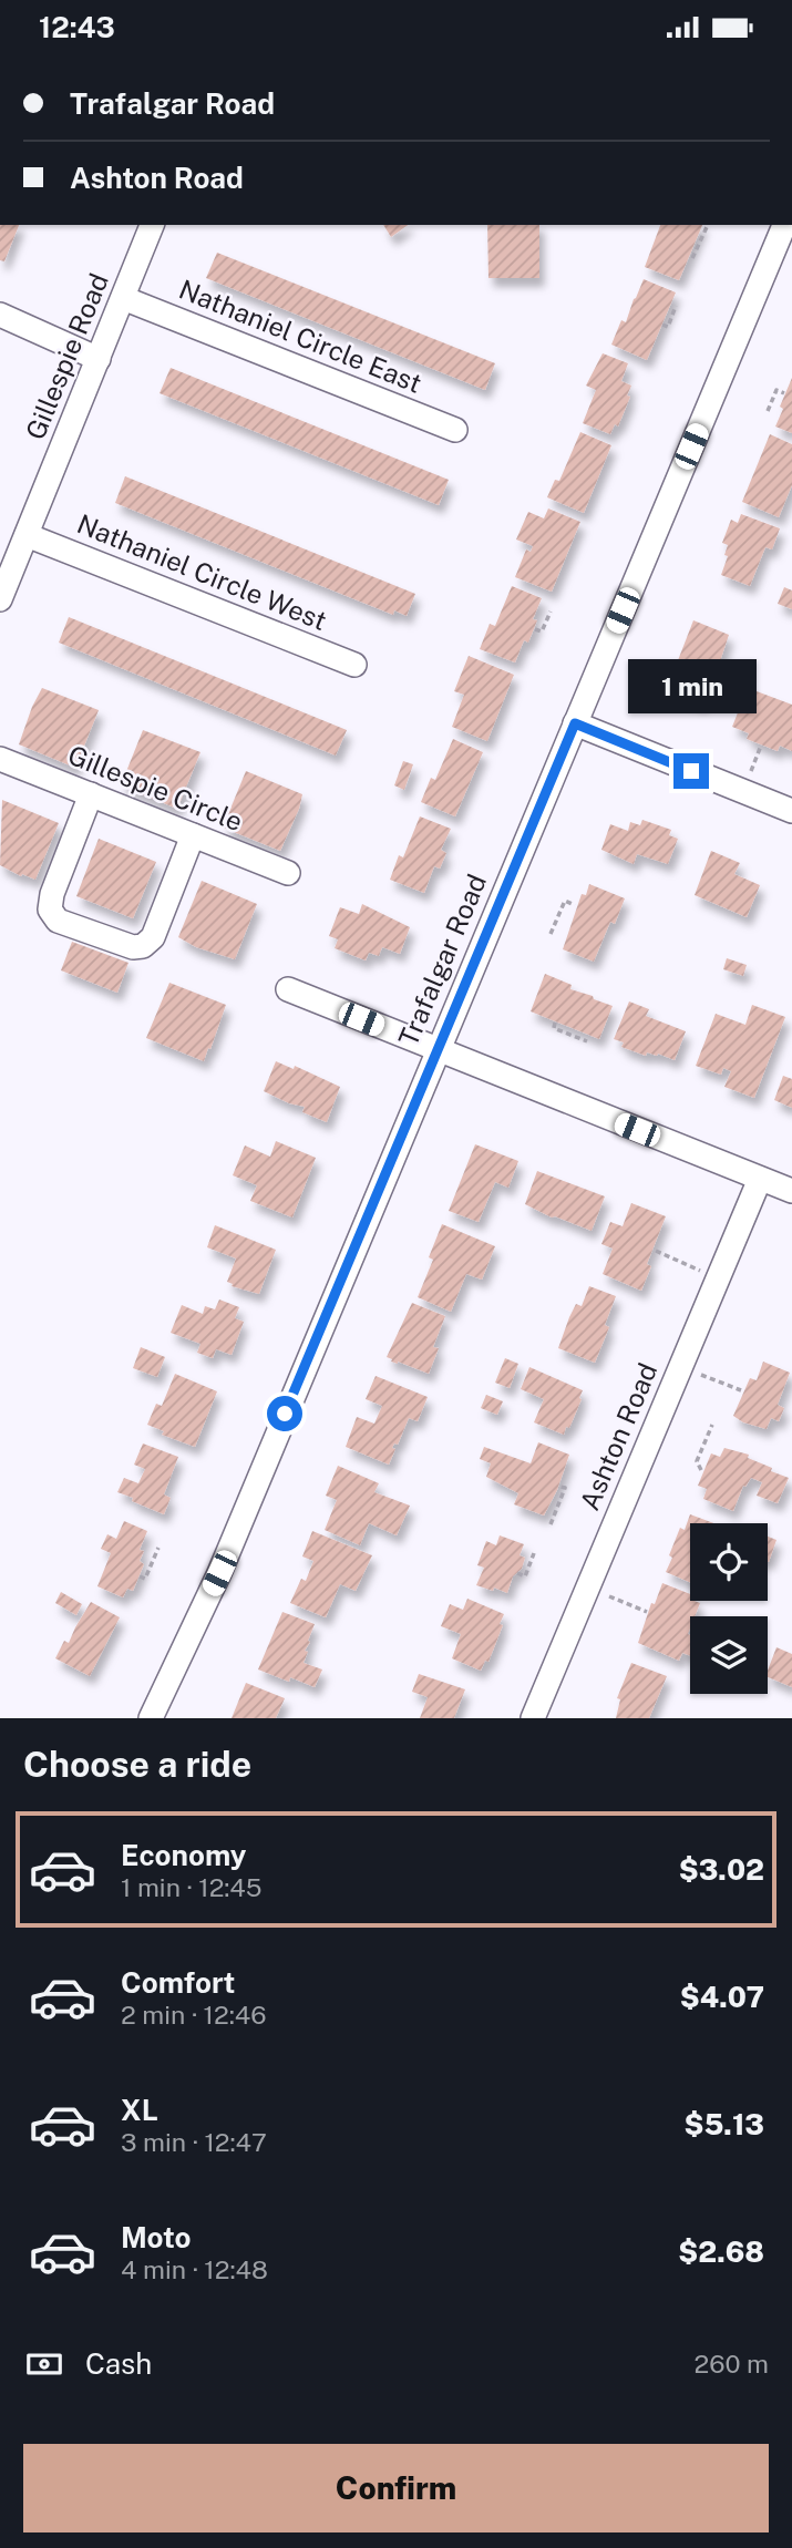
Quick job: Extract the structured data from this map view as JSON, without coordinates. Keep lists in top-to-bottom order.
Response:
{
  "streets": {
    "street": [
      "Nathaniel Circle East",
      "Gillespie Road",
      "Nathaniel Circle West",
      "Gillespie Circle",
      "Trafalgar Road",
      "Ashton Road"
    ]
  },
  "crossings": [
    ["Nathaniel Circle East", "Gillespie Road"],
    ["Gillespie Road", "Nathaniel Circle West"]
  ],
  "page": {
    "status": "12:43",
    "banner": ["Trafalgar Road", "Ashton Road"],
    "bubble": "1 min",
    "heading": "Choose a ride",
    "list": [
      {
        "name": "Economy",
        "note": "1 min · 12:45",
        "value": "$3.02"
      },
      {
        "name": "Comfort",
        "note": "2 min · 12:46",
        "value": "$4.07"
      },
      {
        "name": "XL",
        "note": "3 min · 12:47",
        "value": "$5.13"
      },
      {
        "name": "Moto",
        "note": "4 min · 12:48",
        "value": "$2.68"
      }
    ],
    "pay": ["Cash", "260 m"],
    "buttons": "Confirm"
  }
}
